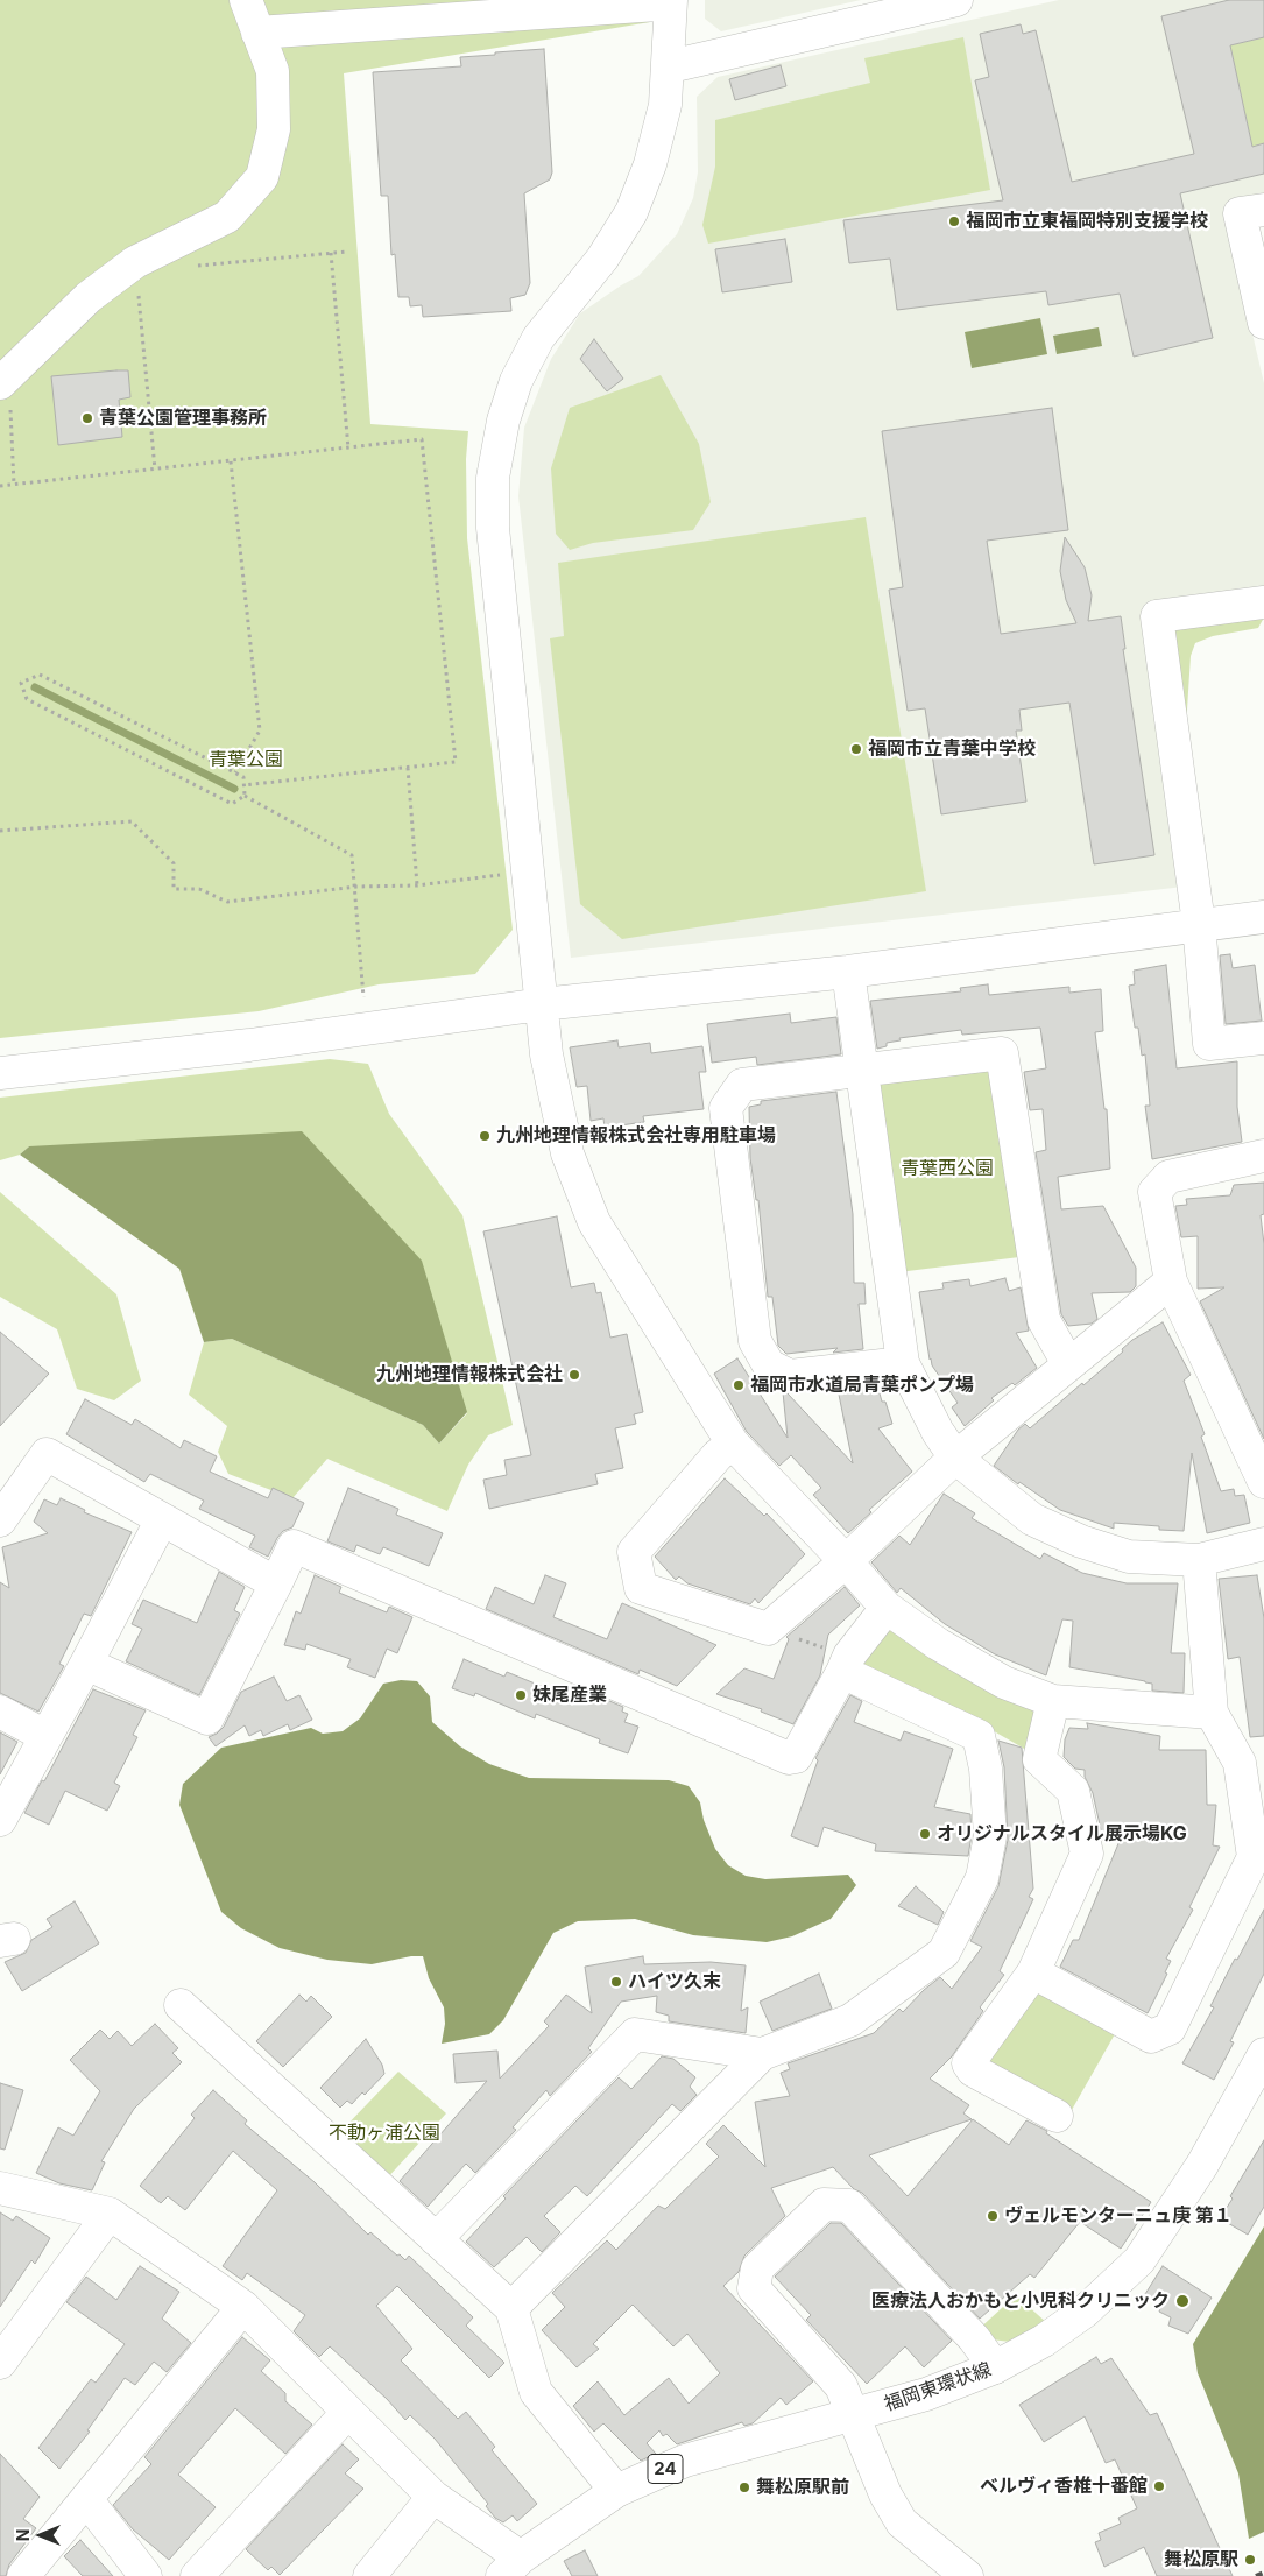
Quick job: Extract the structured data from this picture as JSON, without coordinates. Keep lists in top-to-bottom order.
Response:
{
  "streets": {
    "street": ["福岡東環状線", "24"]
  },
  "parks": ["青葉公園", "青葉西公園", "不動ヶ浦公園"],
  "places": [
    "福岡市立東福岡特別支援学校",
    "青葉公園管理事務所",
    "福岡市立青葉中学校",
    "九州地理情報株式会社専用駐車場",
    "九州地理情報株式会社",
    "福岡市水道局青葉ポンプ場",
    "妹尾産業",
    "オリジナルスタイル展示場KG",
    "ハイツ久末",
    "ヴェルモンターニュ庚 第１",
    "医療法人おかもと小児科クリニック",
    "ベルヴィ香椎十番館",
    "舞松原駅前",
    "舞松原駅"
  ],
  "north": "left"
}
